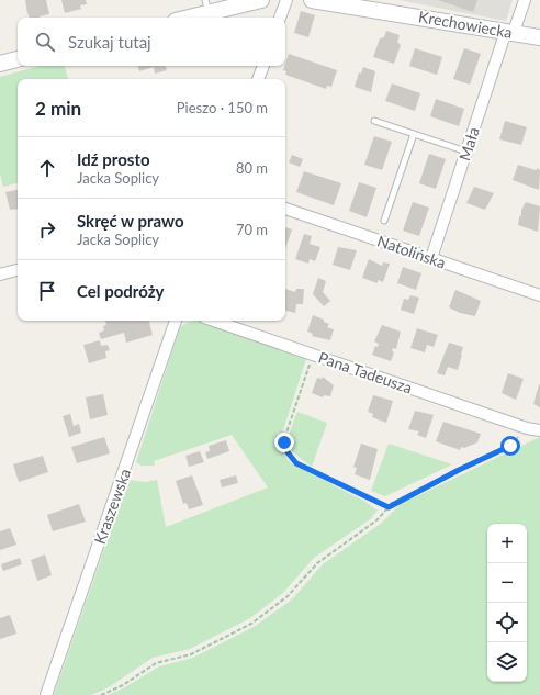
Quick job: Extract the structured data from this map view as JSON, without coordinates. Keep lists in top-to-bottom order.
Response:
{
  "streets": {
    "street": [
      "Krechowiecka",
      "Mała",
      "Natolińska",
      "Pana Tadeusza",
      "Kraszewska"
    ]
  },
  "crossings": [
    ["Krechowiecka", "Mała"],
    ["Mała", "Natolińska"]
  ],
  "page": {
    "search": "Szukaj tutaj",
    "heading": ["2 min", "Pieszo · 150 m"],
    "list": [
      ["Idź prosto", "Jacka Soplicy", "80 m"],
      ["Skręć w prawo", "Jacka Soplicy", "70 m"],
      "Cel podróży"
    ],
    "map_buttons": ["+", "−"]
  }
}
